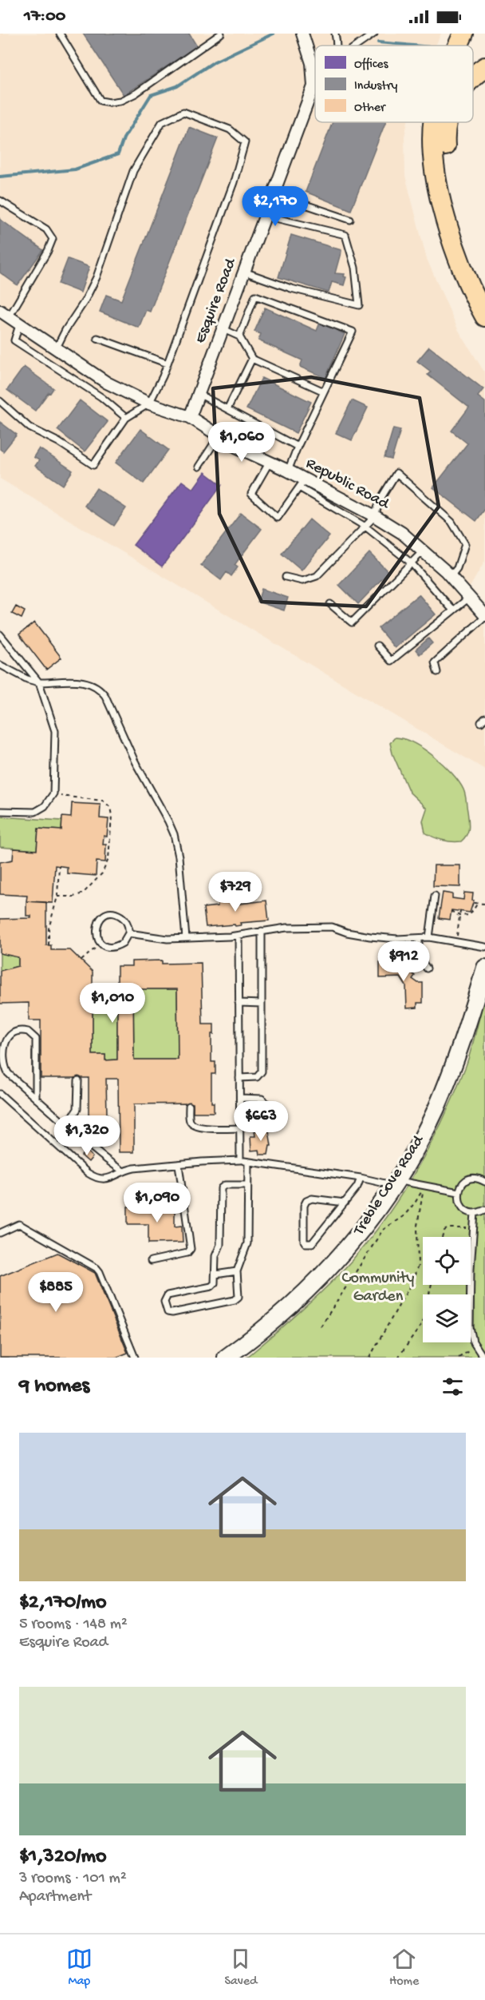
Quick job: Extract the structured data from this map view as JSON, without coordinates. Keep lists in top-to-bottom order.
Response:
{
  "streets": {
    "main road": ["Treble Cove Road"],
    "street": ["Esquire Road", "Republic Road"]
  },
  "crossings": [
    ["Esquire Road", "Republic Road"]
  ],
  "parks": ["Community Garden"],
  "legend": ["Offices", "Industry", "Other"],
  "page": {
    "status": "17:00",
    "price": [
      "$2,170",
      "$1,060",
      "$729",
      "$912",
      "$1,010",
      "$663",
      "$1,320",
      "$1,090",
      "$885"
    ],
    "heading": "9 homes",
    "list": [
      {
        "name": "$2,170/mo",
        "note": "5 rooms · 148 m² · Esquire Road"
      },
      {
        "name": "$1,320/mo",
        "note": "3 rooms · 101 m² · Apartment"
      }
    ],
    "tabs": ["Map", "Saved", "Home"]
  }
}
